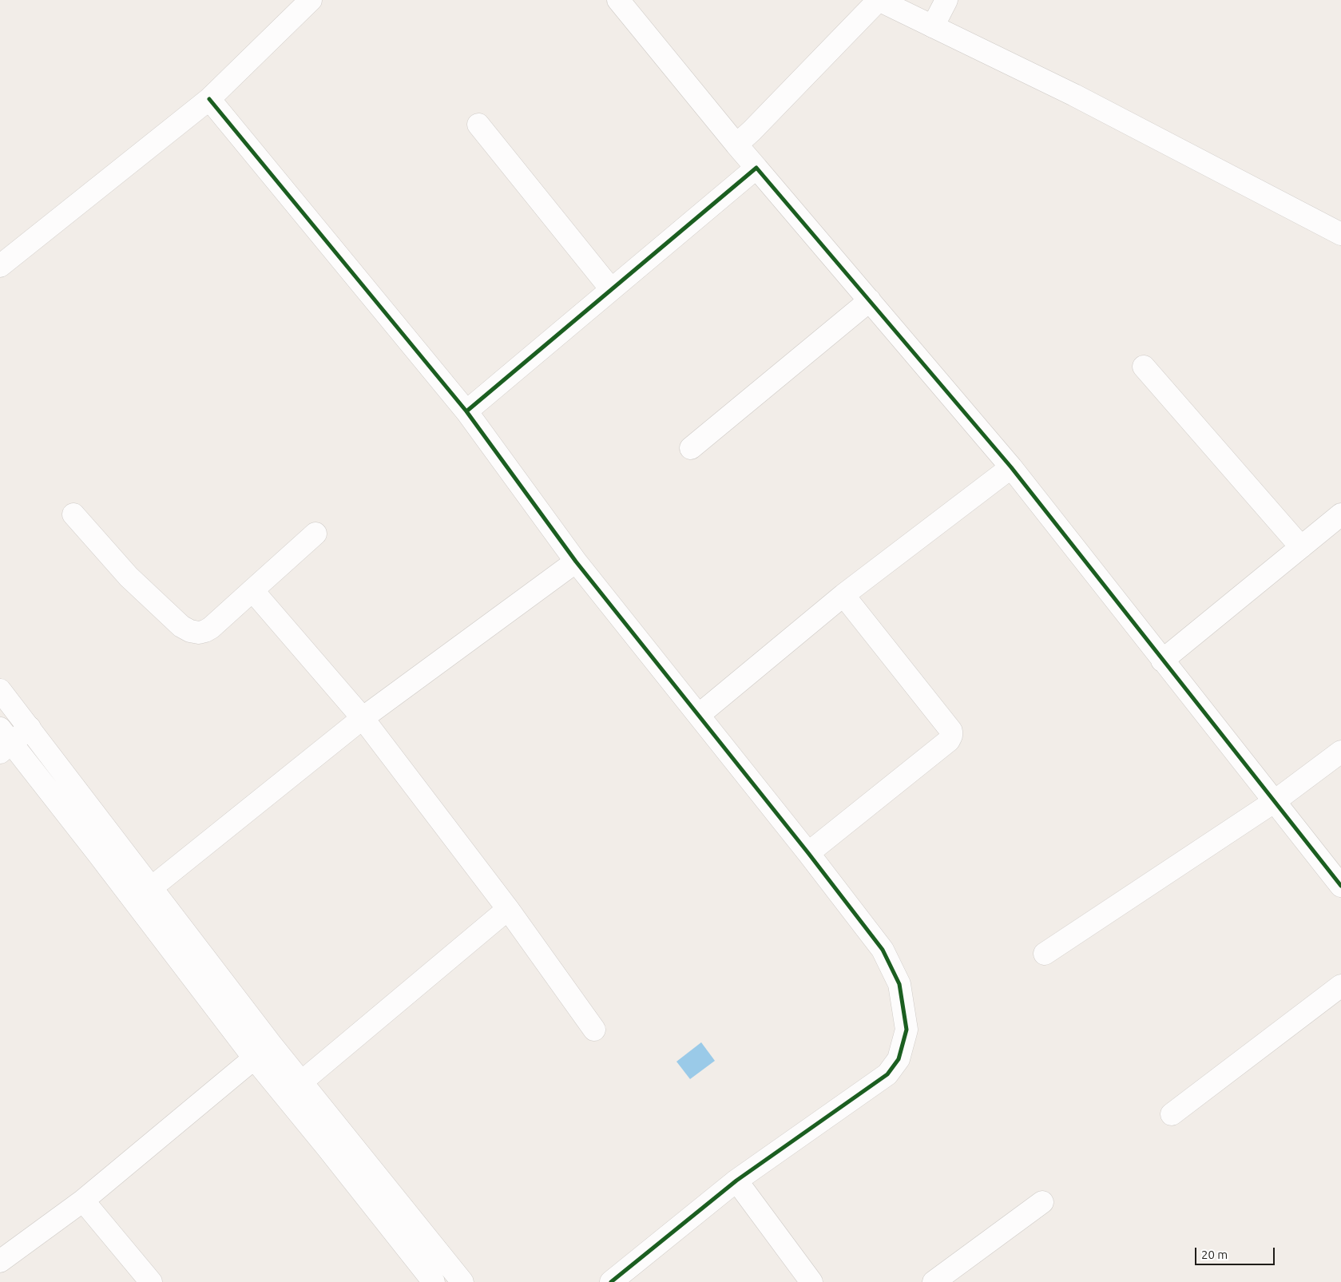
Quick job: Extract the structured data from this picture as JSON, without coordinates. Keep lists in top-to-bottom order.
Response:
{
  "scale_bar": "20 m"
}
